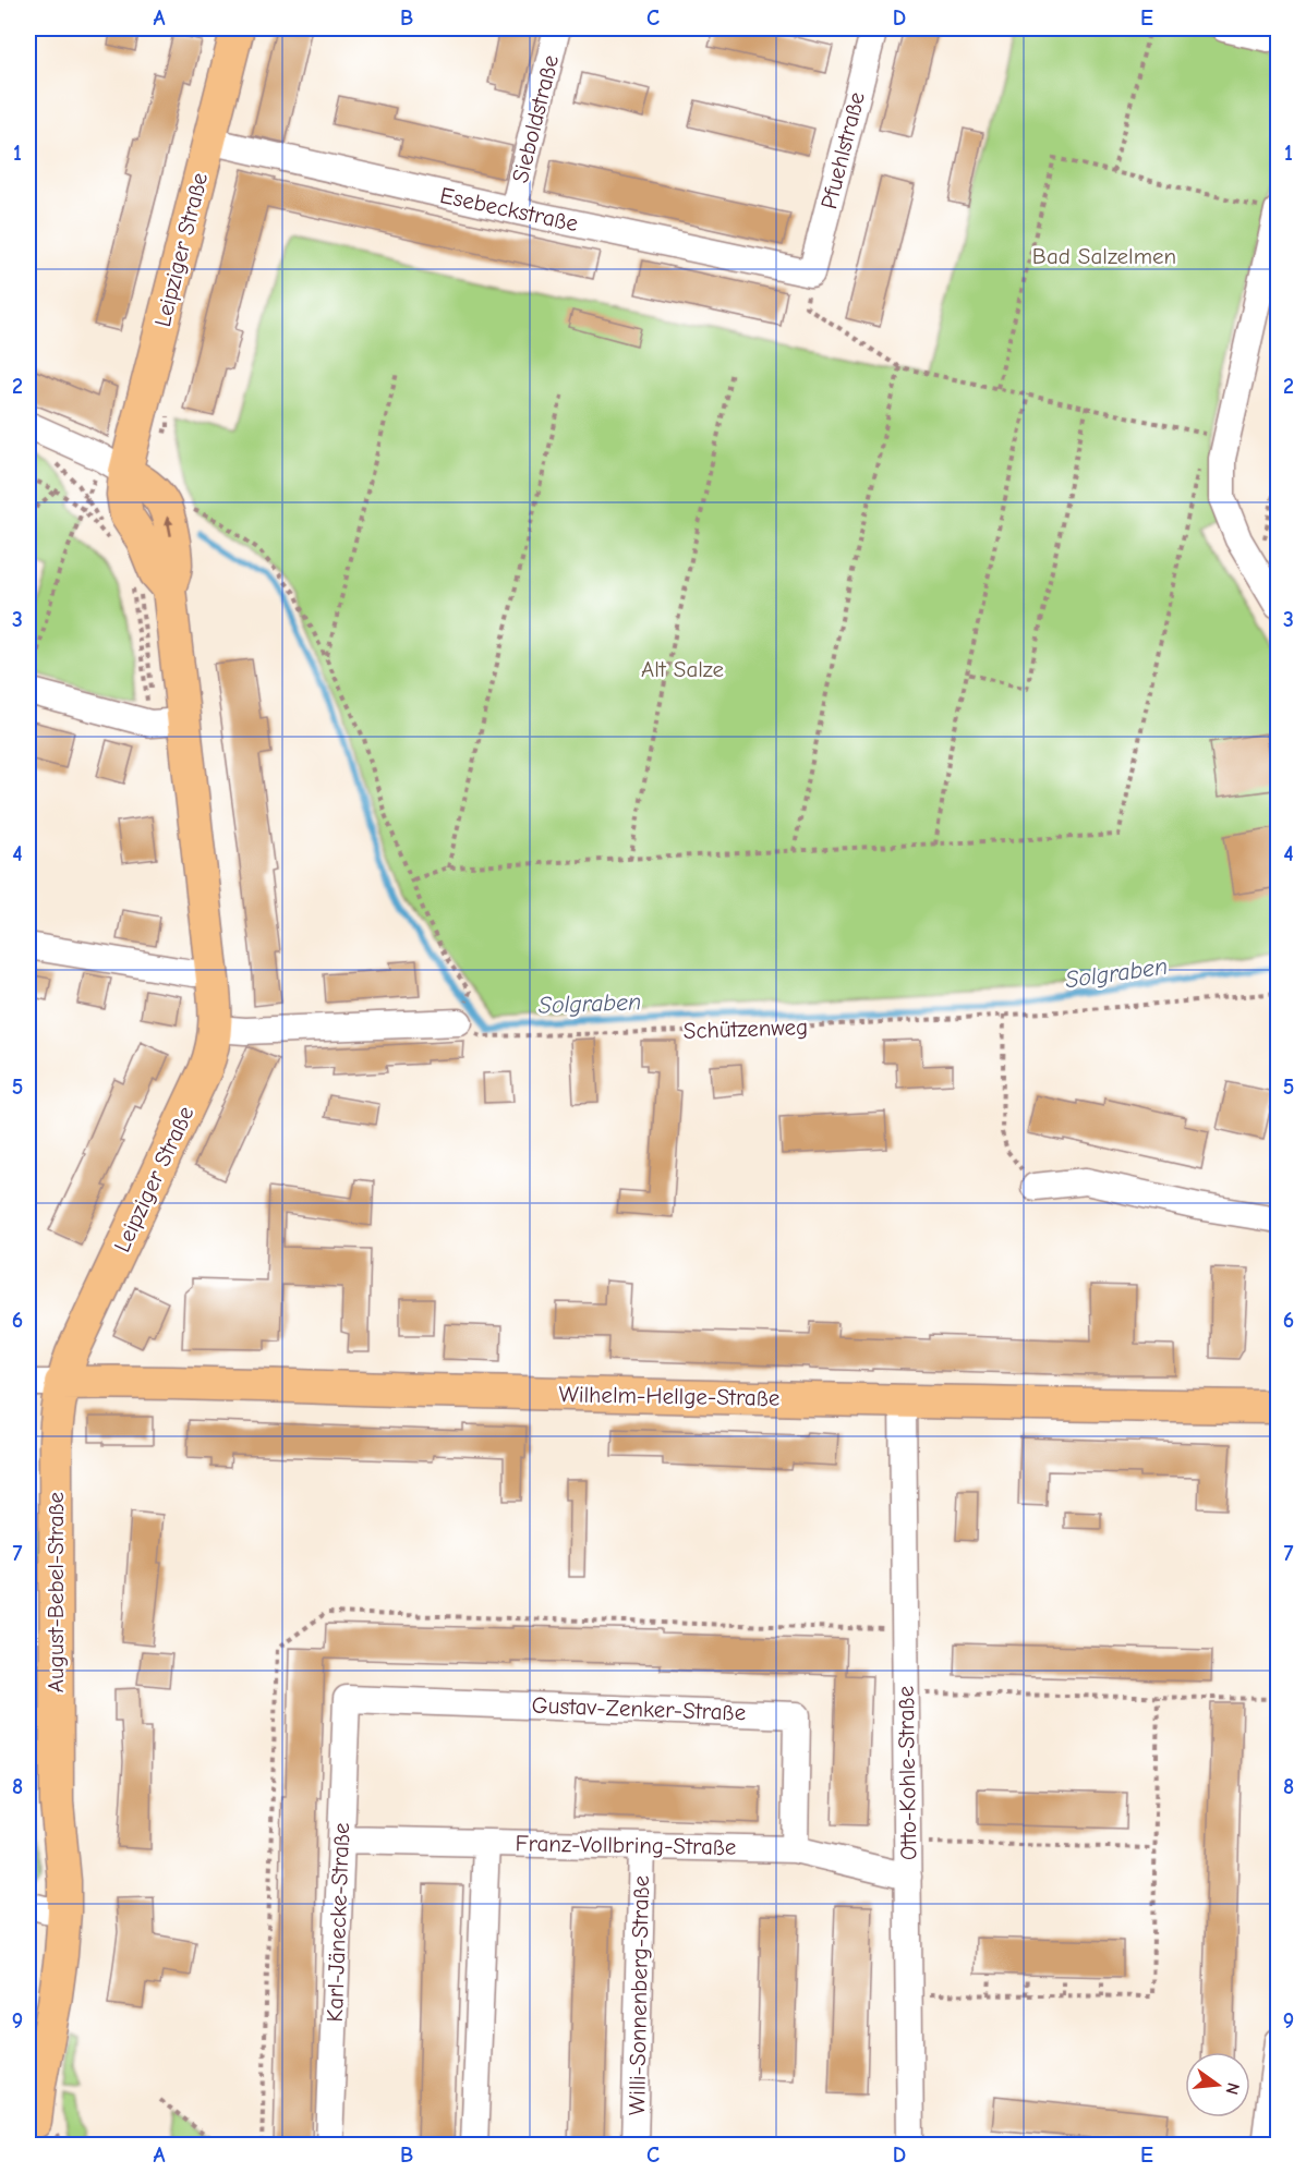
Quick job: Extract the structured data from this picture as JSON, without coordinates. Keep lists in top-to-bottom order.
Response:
{
  "streets": {
    "main road": ["Leipziger Straße", "Wilhelm-Hellge-Straße", "August-Bebel-Straße"],
    "street": [
      "Sieboldstraße",
      "Pfuehlstraße",
      "Esebeckstraße",
      "Gustav-Zenker-Straße",
      "Otto-Kohle-Straße",
      "Franz-Vollbring-Straße",
      "Karl-Jänecke-Straße",
      "Willi-Sonnenberg-Straße"
    ],
    "path": ["Schützenweg"]
  },
  "crossings": [
    ["Sieboldstraße", "Esebeckstraße"],
    ["Pfuehlstraße", "Esebeckstraße"],
    ["Esebeckstraße", "Leipziger Straße"],
    ["Leipziger Straße", "Wilhelm-Hellge-Straße"],
    ["Leipziger Straße", "August-Bebel-Straße"],
    ["Wilhelm-Hellge-Straße", "August-Bebel-Straße"],
    ["Wilhelm-Hellge-Straße", "Otto-Kohle-Straße"],
    ["Gustav-Zenker-Straße", "Franz-Vollbring-Straße"],
    ["Gustav-Zenker-Straße", "Karl-Jänecke-Straße"],
    ["Otto-Kohle-Straße", "Franz-Vollbring-Straße"],
    ["Franz-Vollbring-Straße", "Karl-Jänecke-Straße"],
    ["Franz-Vollbring-Straße", "Willi-Sonnenberg-Straße"]
  ],
  "water": ["Solgraben"],
  "parks": ["Bad Salzelmen", "Alt Salze"],
  "north": "right",
  "grid": {
    "columns": [
      "A",
      "B",
      "C",
      "D",
      "E"
    ],
    "rows": [
      "1",
      "2",
      "3",
      "4",
      "5",
      "6",
      "7",
      "8",
      "9"
    ]
  }
}
